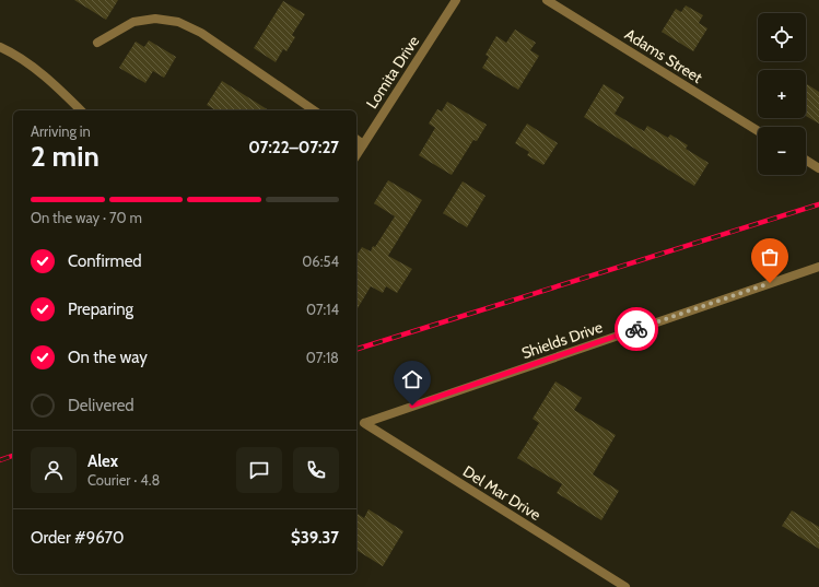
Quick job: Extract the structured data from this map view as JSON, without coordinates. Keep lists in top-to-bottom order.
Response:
{
  "streets": {
    "street": [
      "Adams Street",
      "Lomita Drive",
      "Shields Drive",
      "Del Mar Drive"
    ]
  },
  "crossings": [
    ["Shields Drive", "Del Mar Drive"]
  ],
  "page": {
    "map_buttons": ["+", "−"],
    "heading": ["2 min", "Arriving in", "07:22–07:27"],
    "panel": [
      "Alex",
      "Courier · 4.8",
      "Order #9670",
      "$39.37"
    ],
    "bar": "On the way · 70 m",
    "list": [
      ["Confirmed", "06:54"],
      ["Preparing", "07:14"],
      ["On the way", "07:18"],
      "Delivered"
    ]
  }
}
